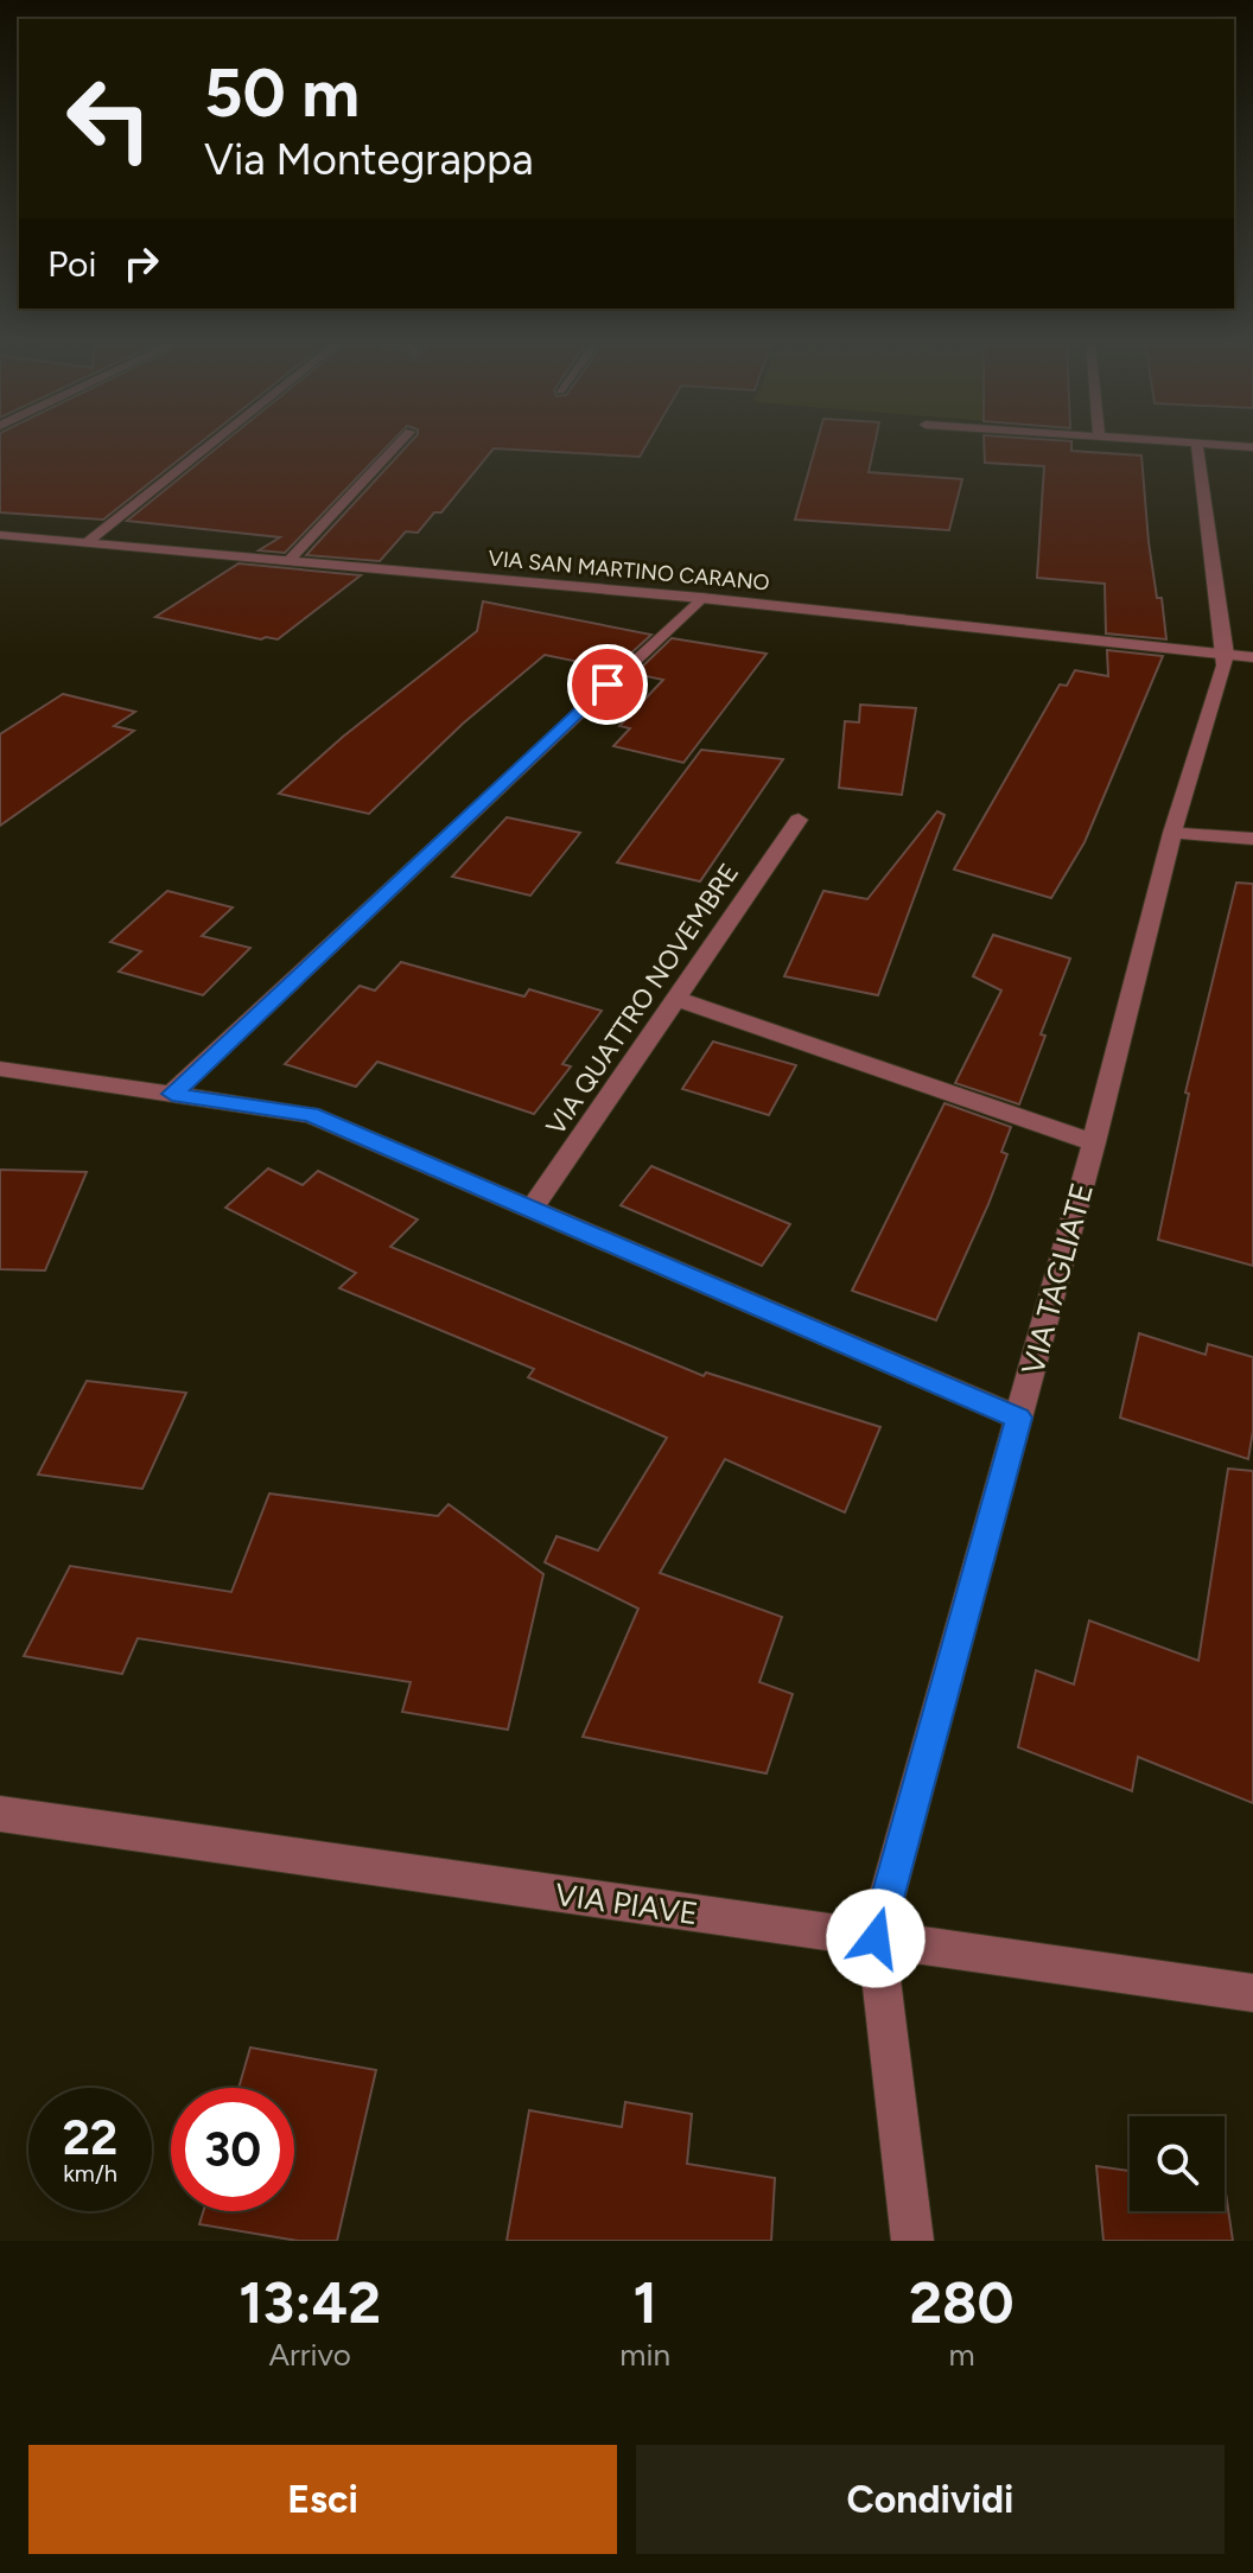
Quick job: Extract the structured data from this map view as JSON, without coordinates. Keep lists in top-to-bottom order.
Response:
{
  "streets": {
    "street": [
      "VIA SAN MARTINO CARANO",
      "VIA QUATTRO NOVEMBRE",
      "VIA TAGLIATE",
      "VIA PIAVE"
    ]
  },
  "crossings": [
    ["VIA SAN MARTINO CARANO", "VIA TAGLIATE"],
    ["VIA TAGLIATE", "VIA PIAVE"]
  ],
  "page": {
    "turn": ["50 m", "Via Montegrappa"],
    "then": "Poi",
    "speed": "22 km/h",
    "limit": "30",
    "eta": [
      "13:42",
      "Arrivo",
      "1",
      "min",
      "280",
      "m"
    ],
    "buttons": ["Esci", "Condividi"]
  }
}
